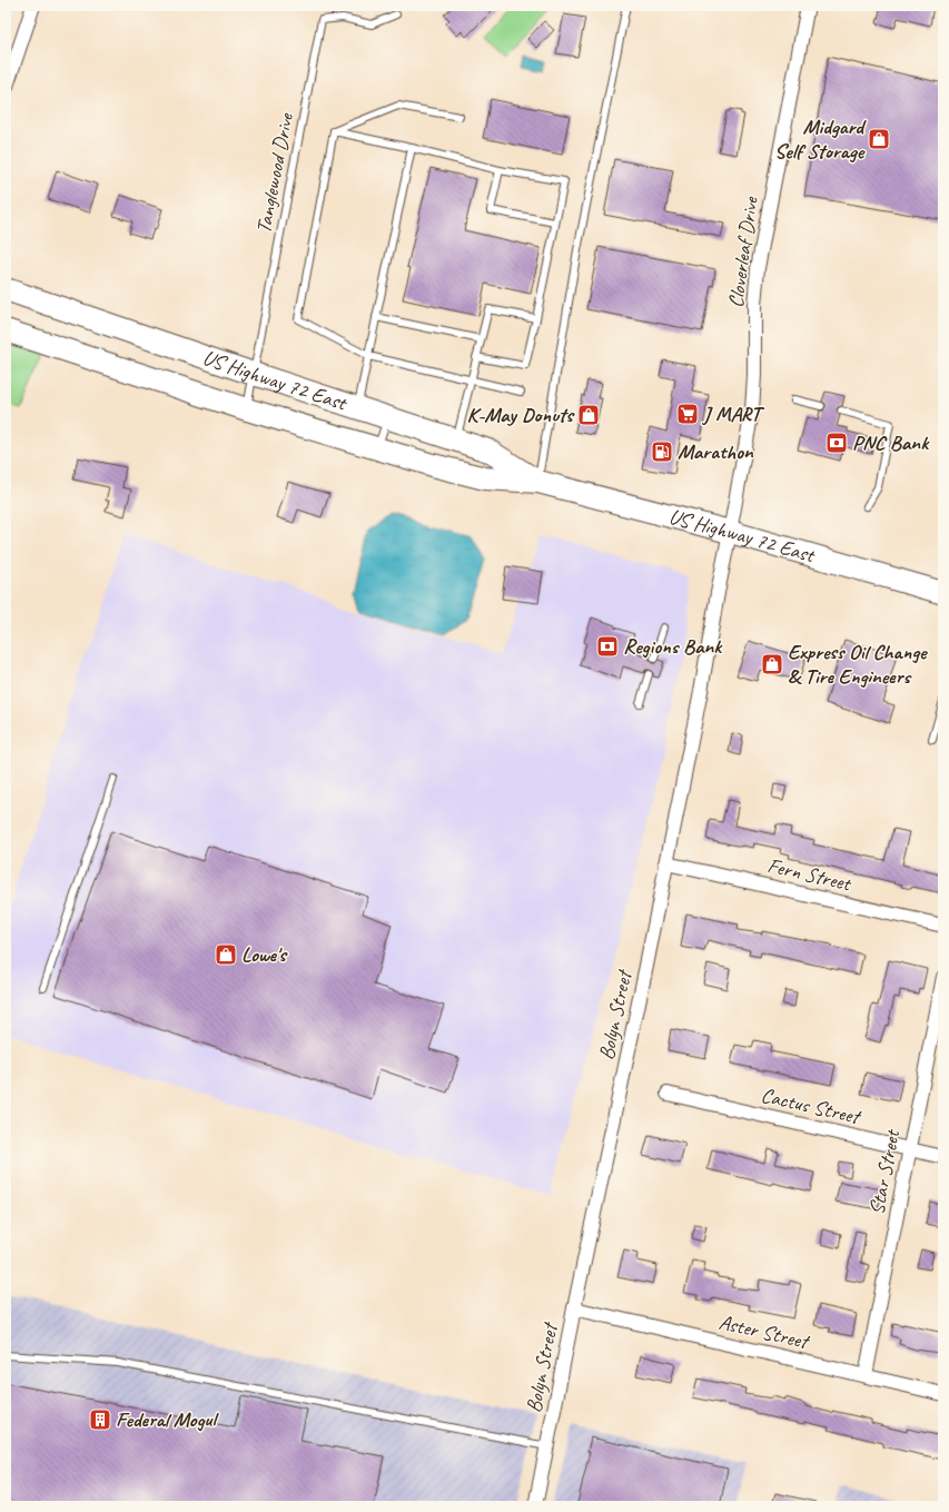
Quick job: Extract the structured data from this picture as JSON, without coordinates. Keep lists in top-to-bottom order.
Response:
{
  "streets": {
    "highway": ["US Highway 72 East"],
    "street": [
      "Cloverleaf Drive",
      "Fern Street",
      "Bolyn Street",
      "Cactus Street",
      "Star Street",
      "Aster Street"
    ],
    "lane": ["Tanglewood Drive"]
  },
  "crossings": [
    ["Tanglewood Drive", "US Highway 72 East"],
    ["Cloverleaf Drive", "US Highway 72 East"],
    ["Cloverleaf Drive", "Bolyn Street"],
    ["US Highway 72 East", "Bolyn Street"],
    ["Fern Street", "Bolyn Street"],
    ["Bolyn Street", "Aster Street"],
    ["Cactus Street", "Star Street"],
    ["Star Street", "Aster Street"]
  ],
  "places": {
    "shop": [
      "Midgard Self Storage",
      "K-May Donuts",
      "Express Oil Change & Tire Engineers",
      "Lowe's"
    ],
    "supermarket": ["J MART"],
    "bank": ["PNC Bank", "Regions Bank"],
    "fuel station": ["Marathon"],
    "building": ["Federal Mogul"]
  }
}
